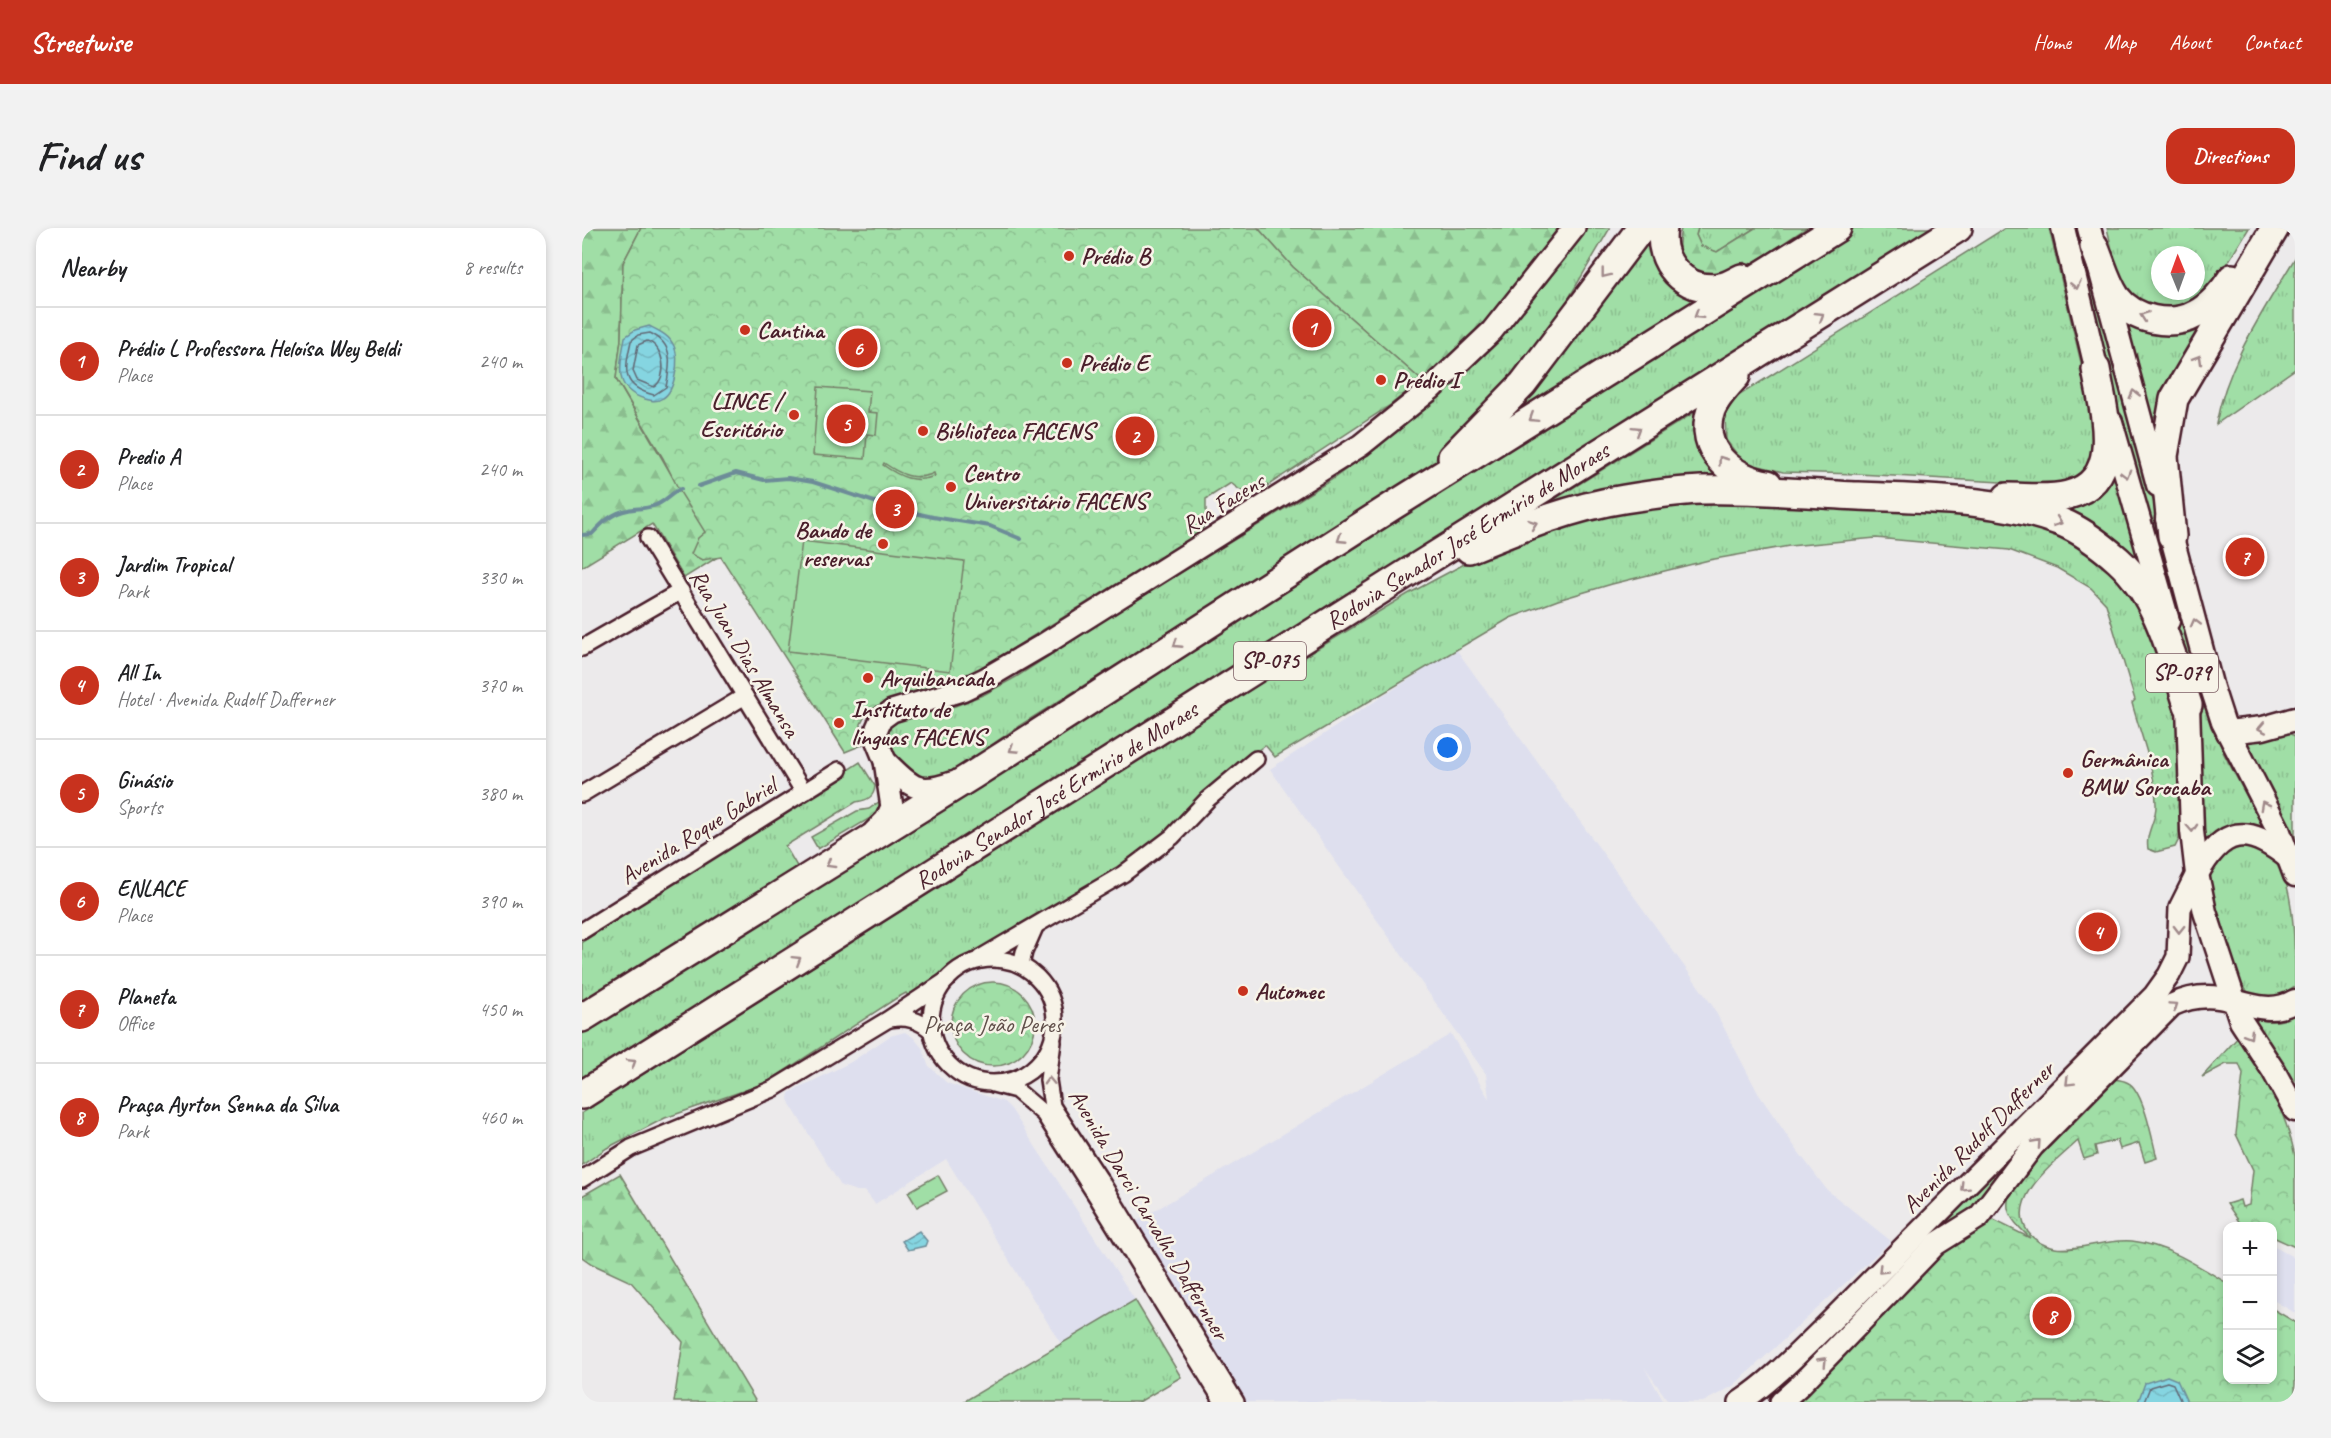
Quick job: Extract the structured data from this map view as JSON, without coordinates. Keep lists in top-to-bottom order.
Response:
{
  "streets": {
    "highway": ["Rodovia Senador José Ermírio de Moraes", "SP-075"],
    "main road": ["Rua Facens", "SP-079", "Avenida Rudolf Dafferner"],
    "street": ["Rua Juan Dias Almansa", "Avenida Roque Gabriel", "Avenida Darci Carvalho Daffernner"]
  },
  "crossings": [
    ["Rua Facens", "SP-075"],
    ["Rua Juan Dias Almansa", "Avenida Roque Gabriel"],
    ["SP-079", "Avenida Rudolf Dafferner"]
  ],
  "parks": ["Praça João Peres"],
  "places": [
    "Prédio B",
    "Cantina",
    "Prédio E",
    "Prédio I",
    "LINCE / Escritório",
    "Biblioteca FACENS",
    "Centro Universitário FACENS",
    "Bando de reservas",
    "Arquibancada",
    "Instituto de línguas FACENS",
    "Germânica BMW Sorocaba",
    "Automec"
  ],
  "north": "top",
  "page": {
    "header": "Streetwise",
    "nav": [
      "Home",
      "Map",
      "About",
      "Contact"
    ],
    "buttons": "Directions",
    "title": "Find us",
    "heading": ["Nearby", "8 results"],
    "list": [
      {
        "mark": "1",
        "name": "Prédio L Professora Heloísa Wey Beldi",
        "note": "Place",
        "value": "240 m"
      },
      {
        "mark": "2",
        "name": "Predio A",
        "note": "Place",
        "value": "240 m"
      },
      {
        "mark": "3",
        "name": "Jardim Tropical",
        "note": "Park",
        "value": "330 m"
      },
      {
        "mark": "4",
        "name": "All In",
        "note": "Hotel · Avenida Rudolf Dafferner",
        "value": "370 m"
      },
      {
        "mark": "5",
        "name": "Ginásio",
        "note": "Sports",
        "value": "380 m"
      },
      {
        "mark": "6",
        "name": "ENLACE",
        "note": "Place",
        "value": "390 m"
      },
      {
        "mark": "7",
        "name": "Planeta",
        "note": "Office",
        "value": "450 m"
      },
      {
        "mark": "8",
        "name": "Praça Ayrton Senna da Silva",
        "note": "Park",
        "value": "460 m"
      }
    ],
    "pins": [
      "1",
      "6",
      "5",
      "2",
      "3",
      "7",
      "4",
      "8"
    ],
    "map_buttons": ["+", "−"]
  }
}
